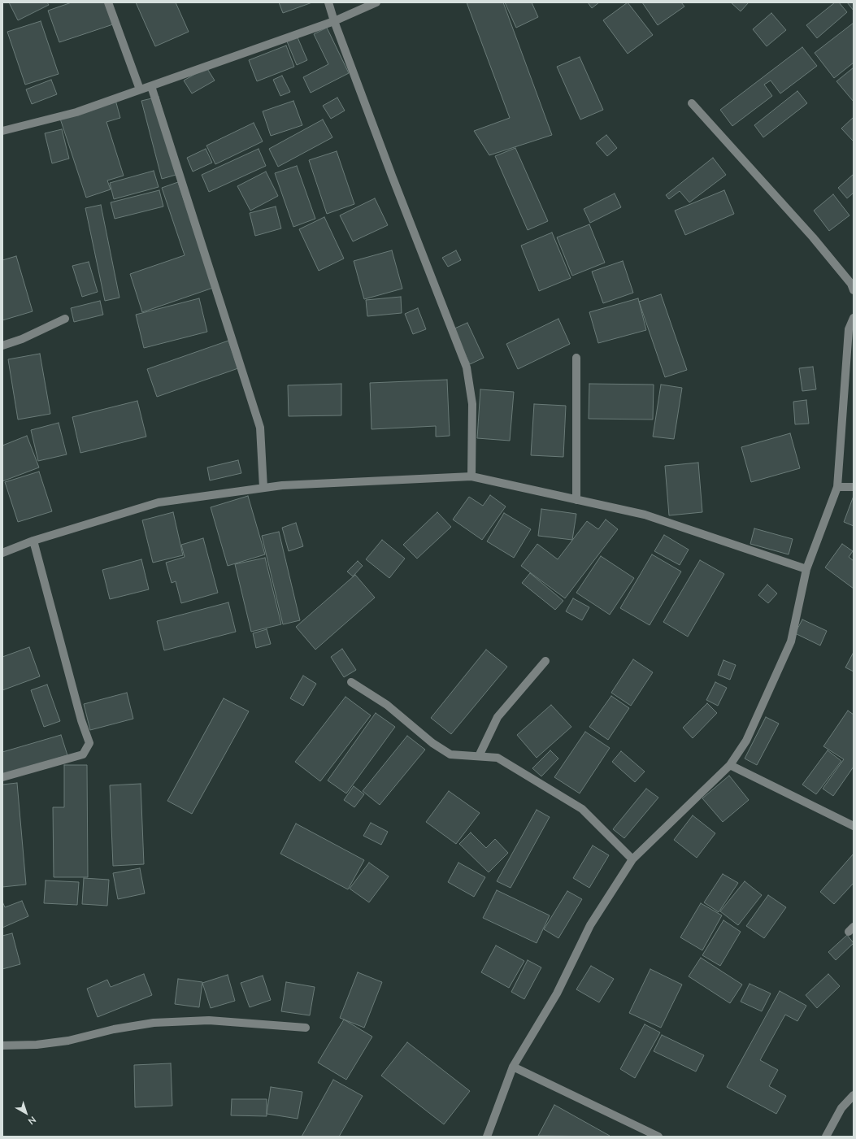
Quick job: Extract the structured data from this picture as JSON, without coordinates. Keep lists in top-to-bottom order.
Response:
{
  "north": "bottom right"
}
